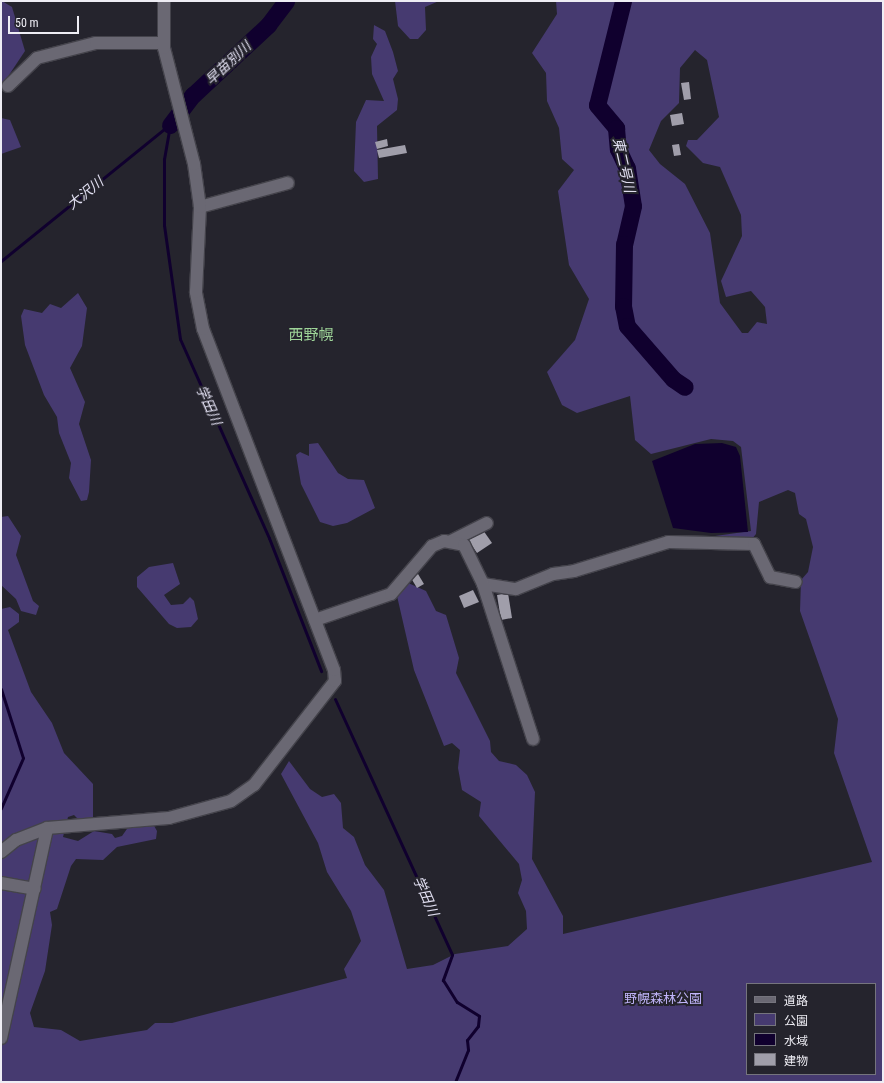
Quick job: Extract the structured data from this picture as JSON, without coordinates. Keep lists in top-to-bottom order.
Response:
{
  "districts": ["西野幌"],
  "water": [
    "早苗別川",
    "東二号川",
    "大沢川",
    "学田川"
  ],
  "parks": ["野幌森林公園"],
  "legend": [
    "道路",
    "公園",
    "水域",
    "建物"
  ],
  "scale_bar": "50 m"
}
